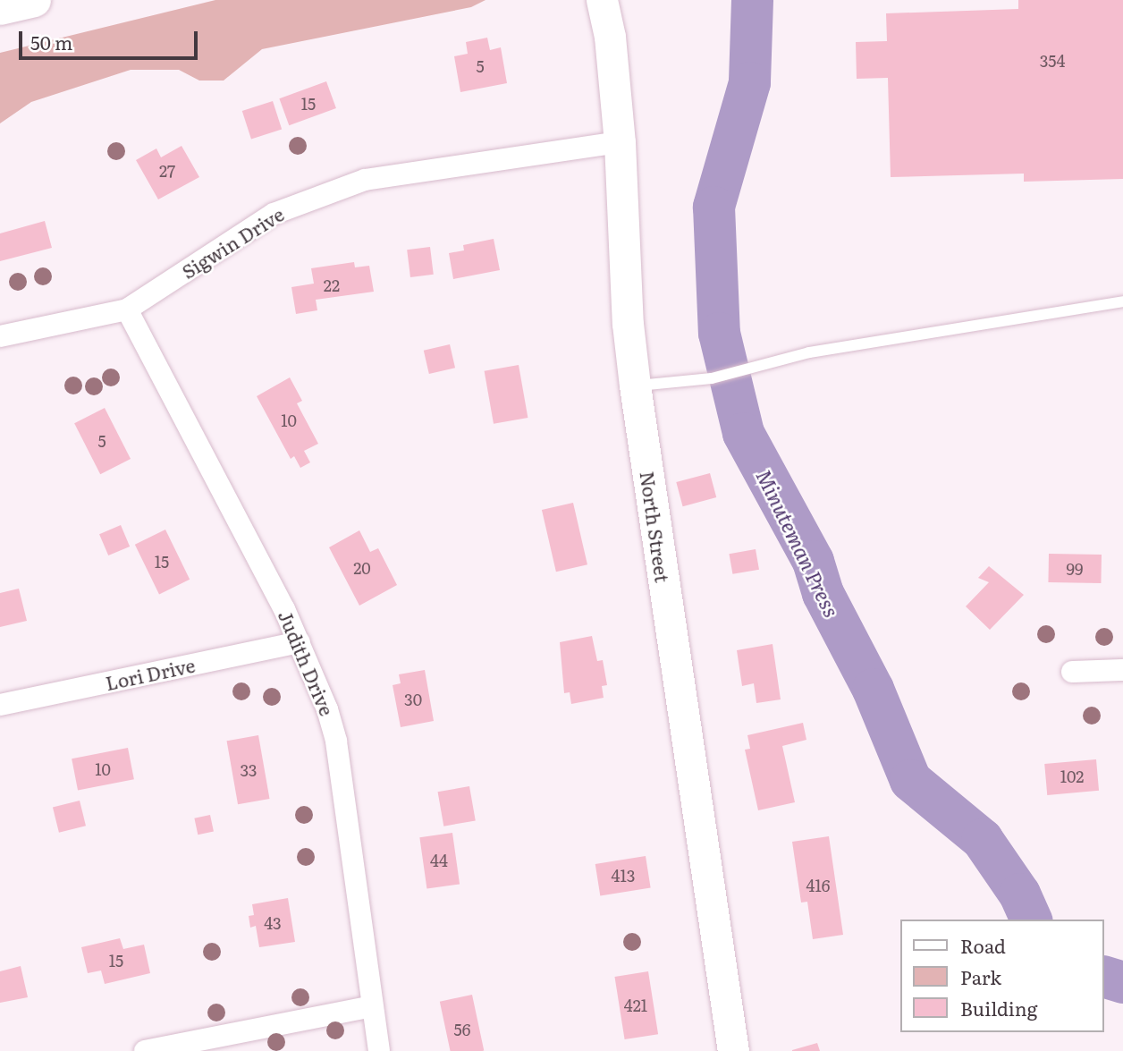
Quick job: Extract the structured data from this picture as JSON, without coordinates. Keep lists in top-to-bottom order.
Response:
{
  "streets": {
    "main road": ["North Street"],
    "street": ["Sigwin Drive", "Judith Drive", "Lori Drive"]
  },
  "crossings": [
    ["Sigwin Drive", "North Street"],
    ["Sigwin Drive", "Judith Drive"],
    ["Judith Drive", "Lori Drive"]
  ],
  "water": ["Minuteman Press"],
  "house_numbers": [
    "354",
    "5",
    "15",
    "27",
    "22",
    "10",
    "5",
    "15",
    "20",
    "99",
    "30",
    "10",
    "33",
    "102",
    "44",
    "413",
    "416",
    "43",
    "15",
    "421",
    "56"
  ],
  "legend": ["Road", "Park", "Building"],
  "scale_bar": "50 m"
}
